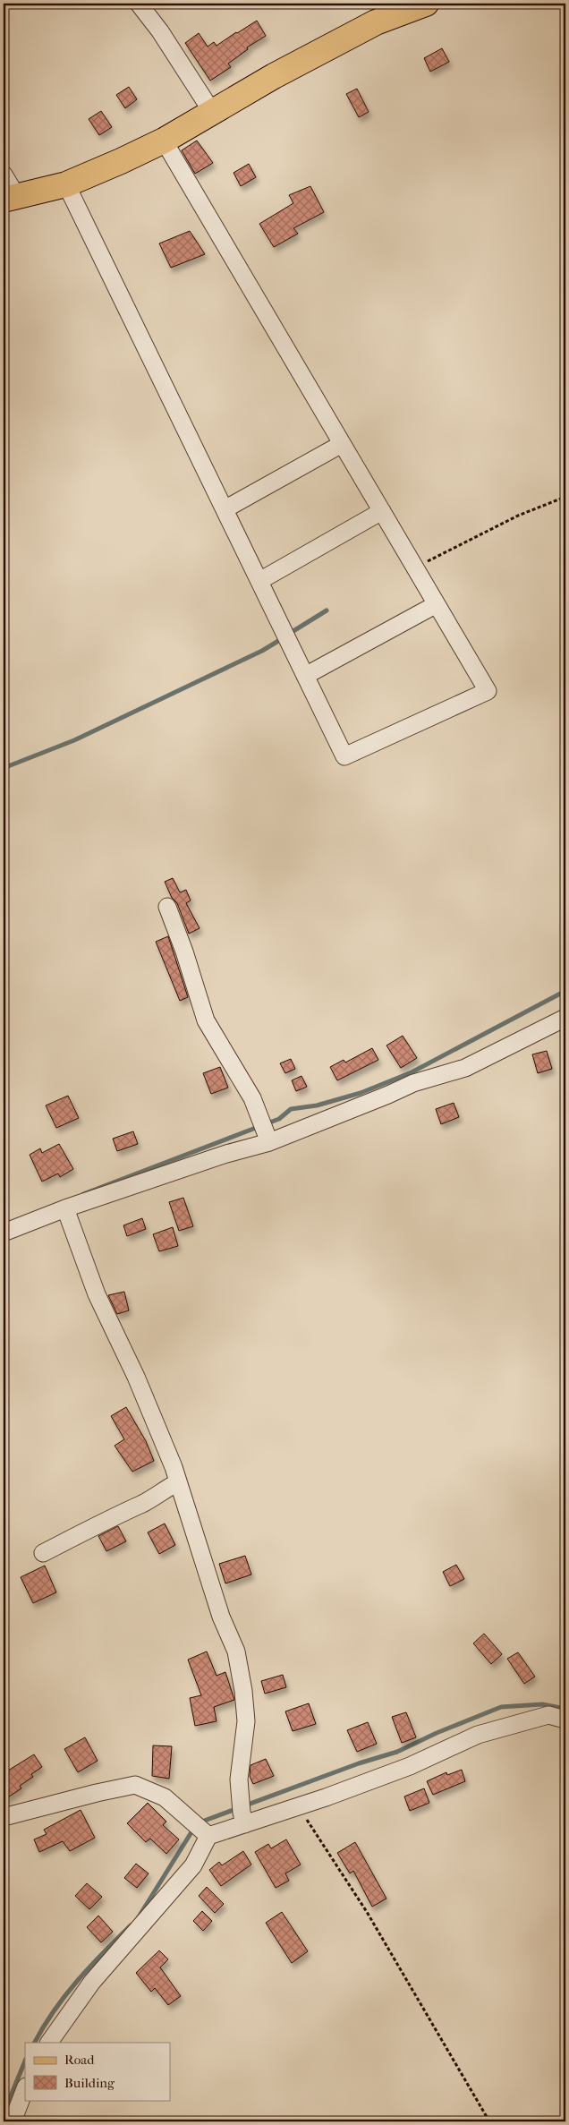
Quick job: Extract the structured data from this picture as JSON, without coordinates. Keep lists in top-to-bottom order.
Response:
{
  "legend": ["Road", "Building"]
}
